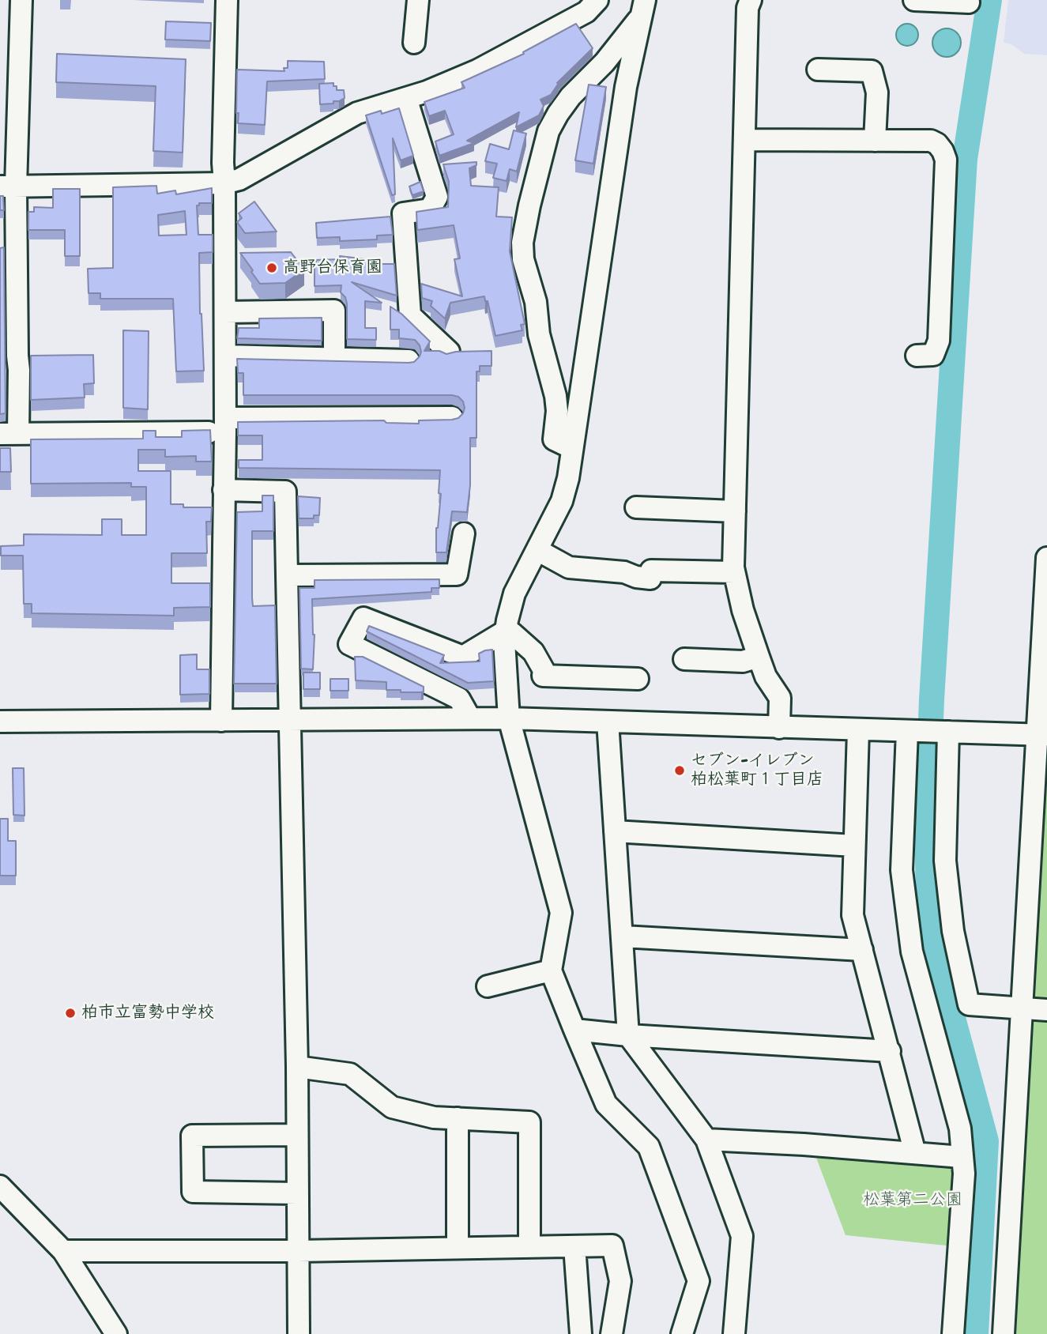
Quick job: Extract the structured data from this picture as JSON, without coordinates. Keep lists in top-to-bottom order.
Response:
{
  "parks": ["松葉第二公園"],
  "places": ["高野台保育園", "セブン-イレブン 柏松葉町１丁目店", "柏市立富勢中学校"]
}
